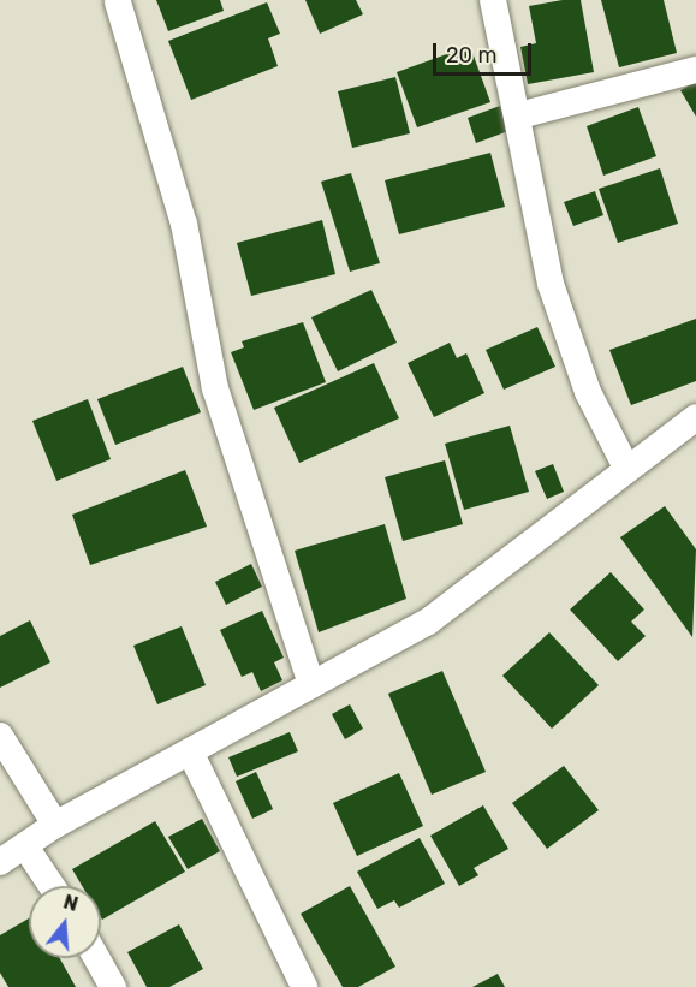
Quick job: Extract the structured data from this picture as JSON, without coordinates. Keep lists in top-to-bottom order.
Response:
{
  "scale_bar": "20 m",
  "north": "top"
}
